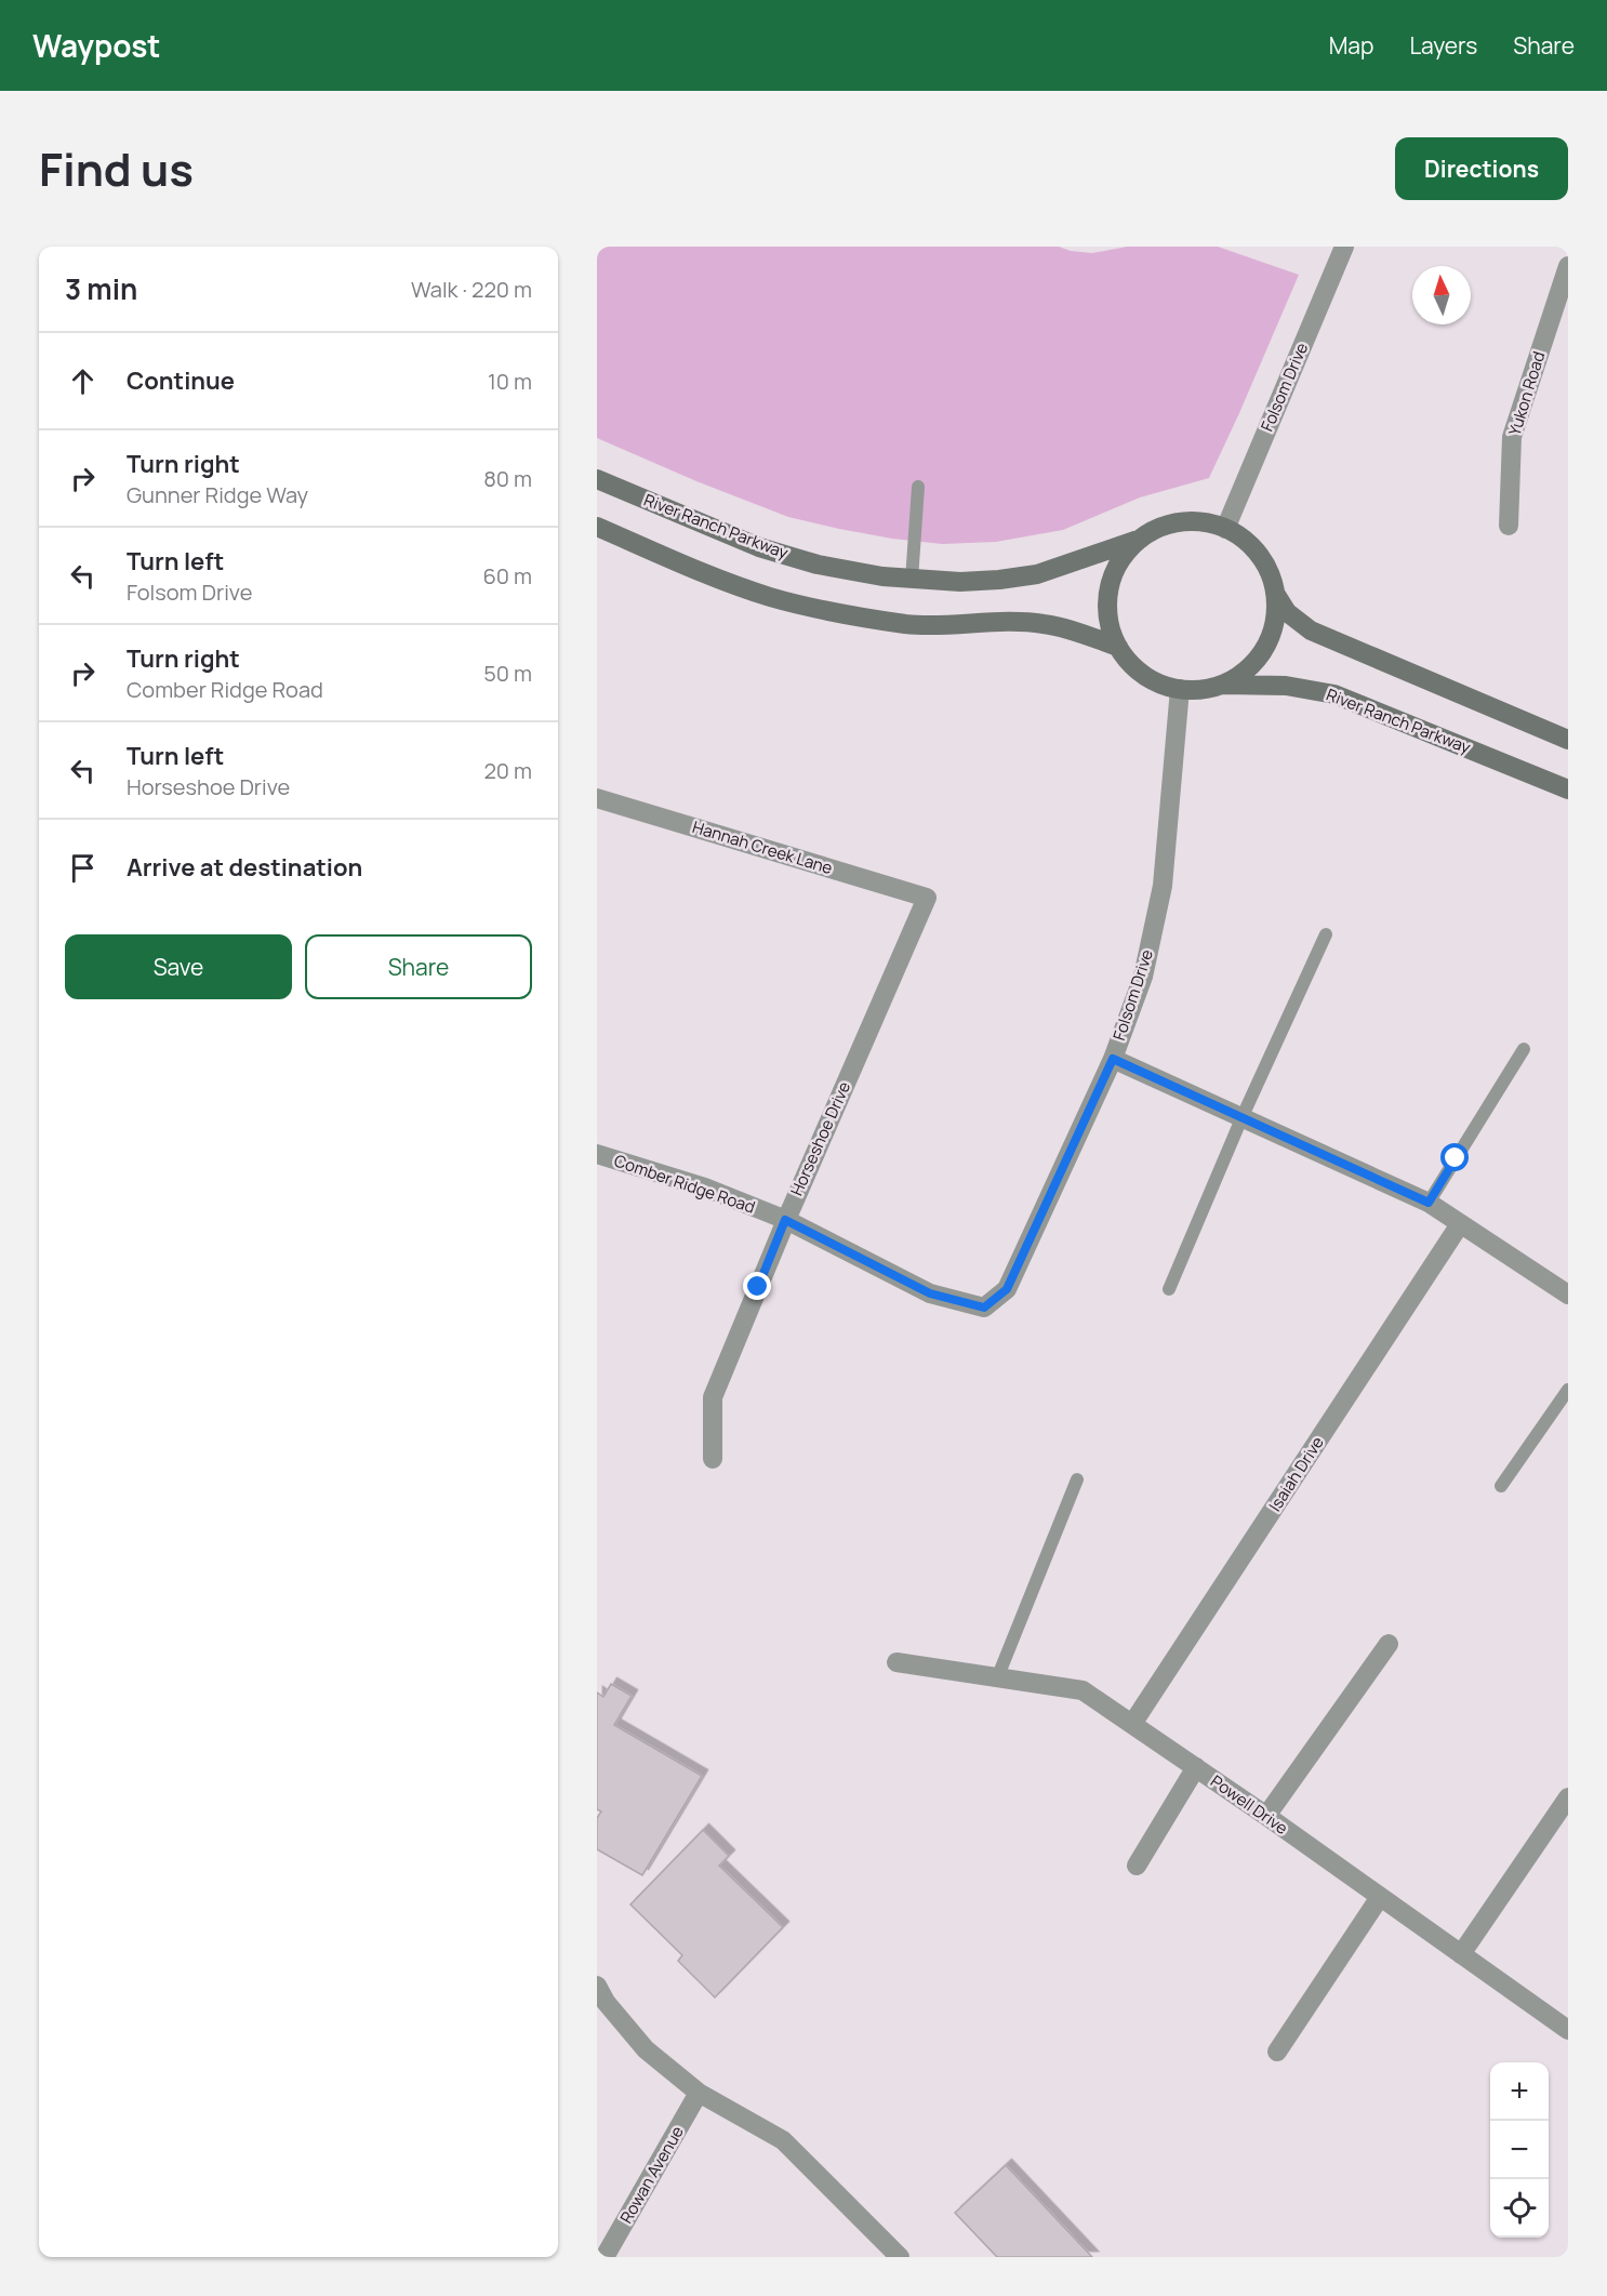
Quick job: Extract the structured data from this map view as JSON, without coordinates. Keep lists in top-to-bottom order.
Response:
{
  "streets": {
    "street": [
      "Folsom Drive",
      "Yukon Road",
      "River Ranch Parkway",
      "Hannah Creek Lane",
      "Horseshoe Drive",
      "Comber Ridge Road",
      "Isaiah Drive",
      "Powell Drive",
      "Rowan Avenue"
    ]
  },
  "crossings": [
    ["Folsom Drive", "River Ranch Parkway"],
    ["Folsom Drive", "Comber Ridge Road"],
    ["Hannah Creek Lane", "Horseshoe Drive"],
    ["Horseshoe Drive", "Comber Ridge Road"],
    ["Isaiah Drive", "Powell Drive"]
  ],
  "north": "top",
  "page": {
    "header": "Waypost",
    "nav": ["Map", "Layers", "Share"],
    "title": "Find us",
    "buttons": [
      "Directions",
      ["Save", "Share"]
    ],
    "heading": ["3 min", "Walk · 220 m"],
    "list": [
      ["Continue", "10 m"],
      ["Turn right", "Gunner Ridge Way", "80 m"],
      ["Turn left", "Folsom Drive", "60 m"],
      ["Turn right", "Comber Ridge Road", "50 m"],
      ["Turn left", "Horseshoe Drive", "20 m"],
      "Arrive at destination"
    ],
    "map_buttons": ["+", "−"]
  }
}
